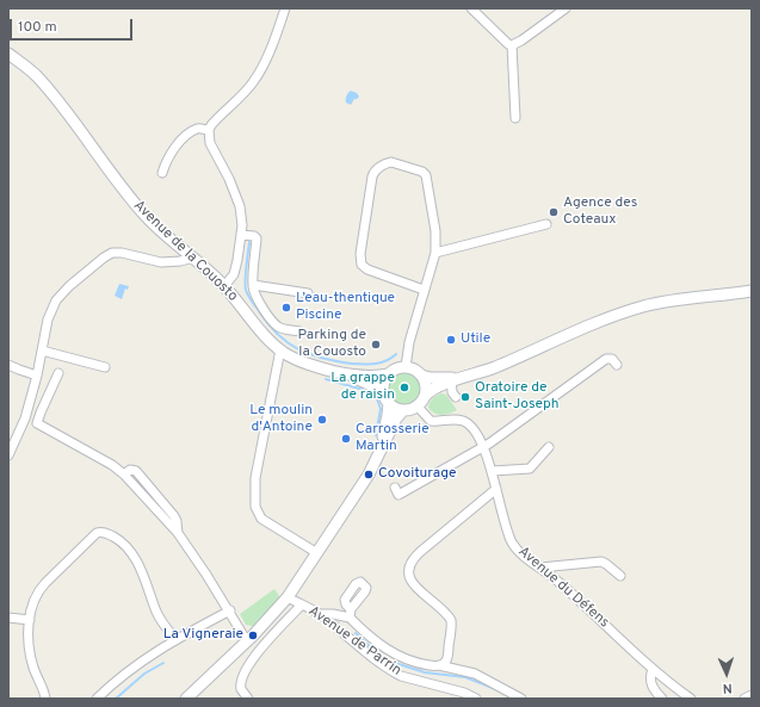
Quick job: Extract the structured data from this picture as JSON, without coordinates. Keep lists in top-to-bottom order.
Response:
{
  "streets": {
    "main road": ["Avenue de la Couosto"],
    "street": ["Avenue du Défens", "Avenue de Parrin"]
  },
  "crossings": [
    ["Avenue de la Couosto", "Avenue du Défens"]
  ],
  "places": [
    "Agence des Coteaux",
    "L’eau-thentique Piscine",
    "Utile",
    "Parking de la Couosto",
    "La grappe de raisin",
    "Oratoire de Saint-Joseph",
    "Le moulin d'Antoine",
    "Carrosserie Martin",
    "Covoiturage",
    "La Vigneraie"
  ],
  "scale_bar": "100 m",
  "north": "bottom"
}
